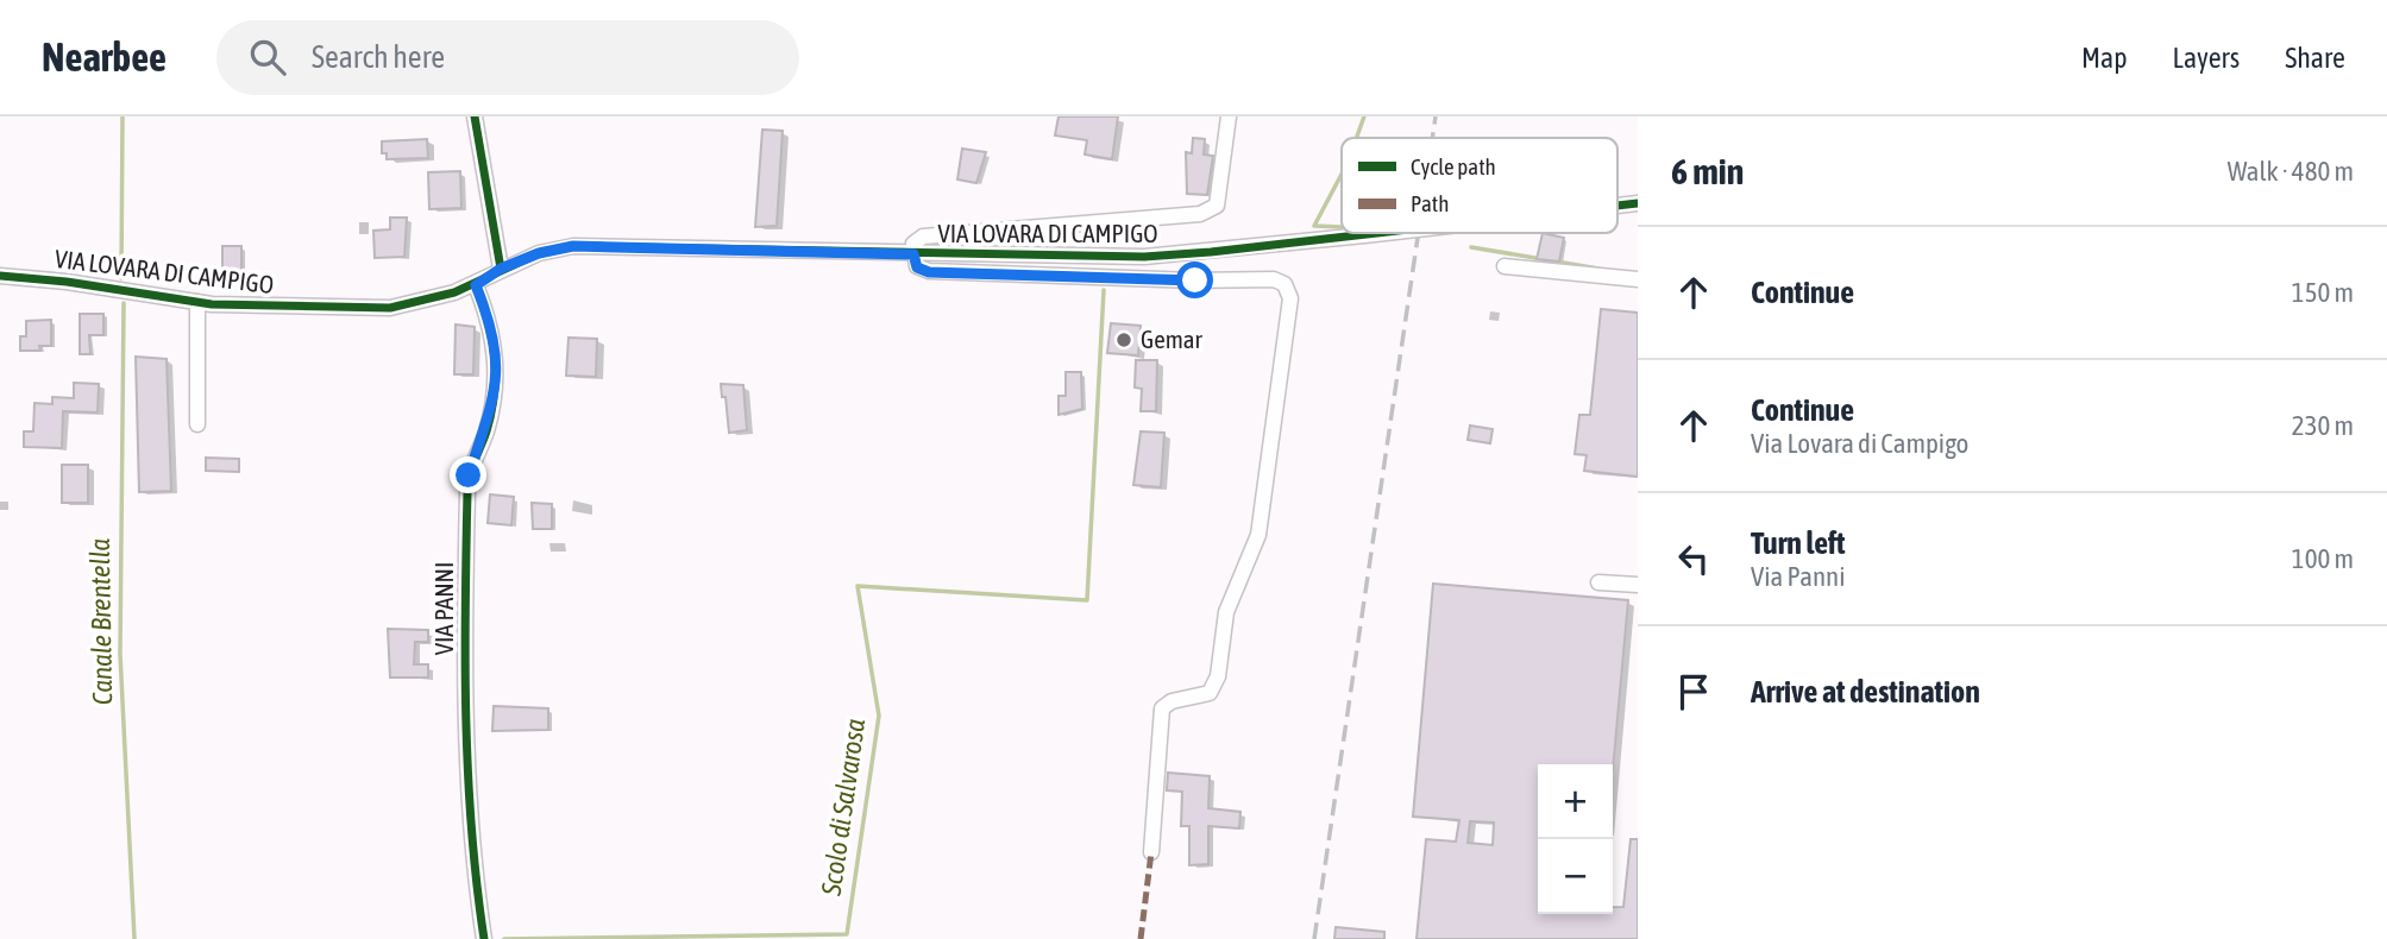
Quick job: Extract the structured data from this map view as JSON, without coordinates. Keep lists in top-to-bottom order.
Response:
{
  "streets": {
    "street": ["VIA LOVARA DI CAMPIGO", "VIA PANNI"]
  },
  "crossings": [
    ["VIA LOVARA DI CAMPIGO", "VIA PANNI"]
  ],
  "water": ["Canale Brentella", "Scolo di Salvarosa"],
  "places": ["Gemar"],
  "legend": ["Cycle path", "Path"],
  "page": {
    "header": "Nearbee",
    "search": "Search here",
    "nav": ["Map", "Layers", "Share"],
    "heading": ["6 min", "Walk · 480 m"],
    "list": [
      ["Continue", "150 m"],
      ["Continue", "Via Lovara di Campigo", "230 m"],
      ["Turn left", "Via Panni", "100 m"],
      "Arrive at destination"
    ],
    "map_buttons": ["+", "−"]
  }
}
